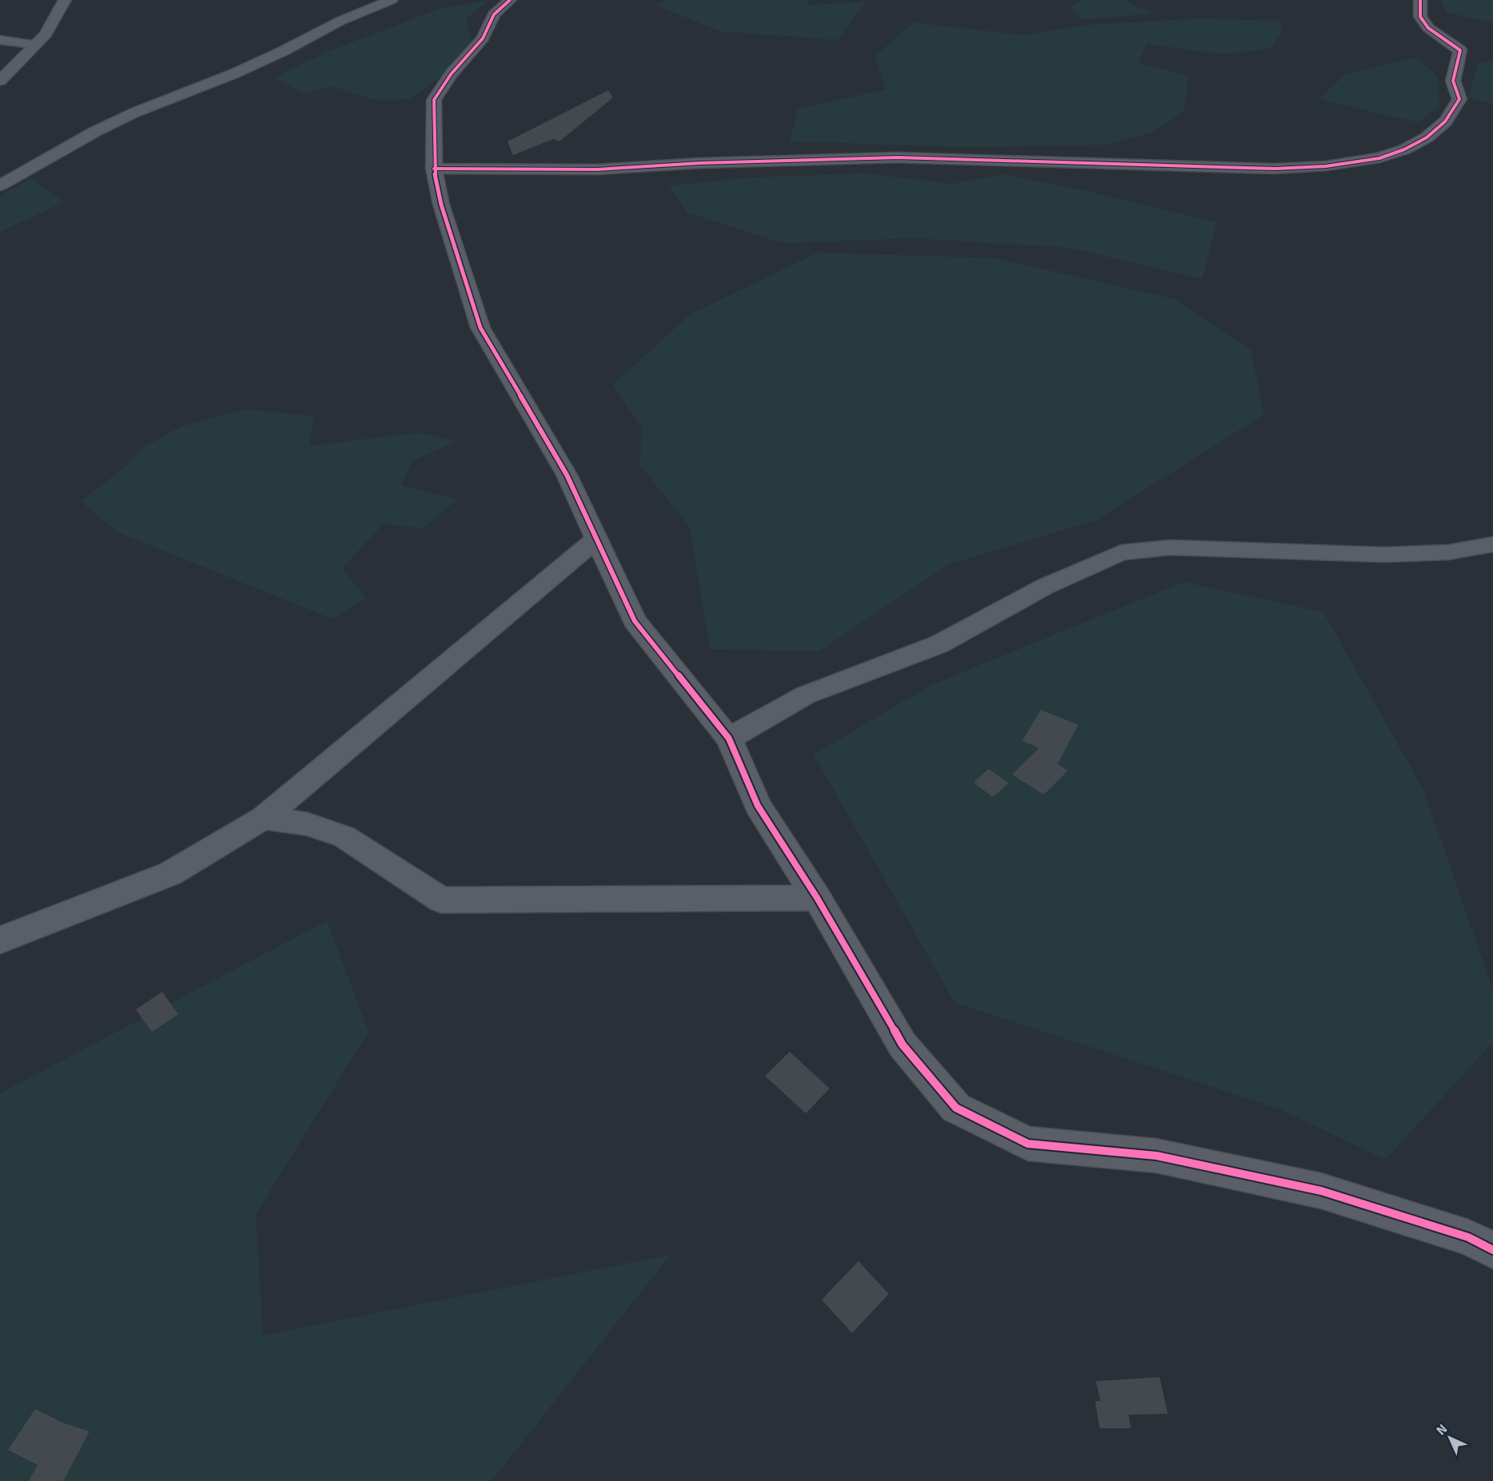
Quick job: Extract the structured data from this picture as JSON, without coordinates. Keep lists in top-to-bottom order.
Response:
{
  "north": "top left"
}
